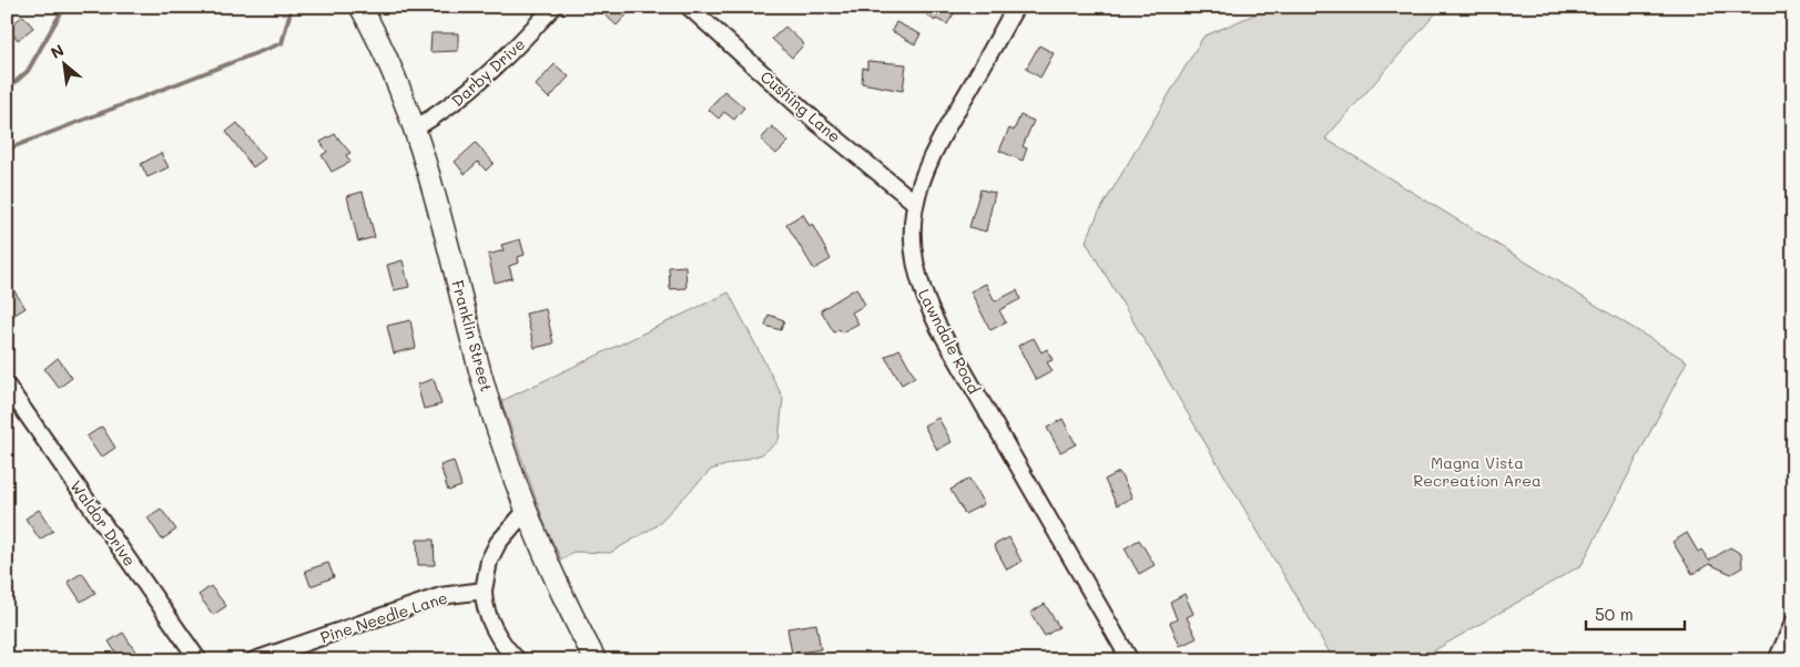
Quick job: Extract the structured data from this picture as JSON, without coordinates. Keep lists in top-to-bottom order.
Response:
{
  "streets": {
    "street": [
      "Darby Drive",
      "Cushing Lane",
      "Franklin Street",
      "Lawndale Road",
      "Waldor Drive",
      "Pine Needle Lane"
    ]
  },
  "crossings": [
    ["Darby Drive", "Franklin Street"],
    ["Cushing Lane", "Lawndale Road"]
  ],
  "parks": ["Magna Vista Recreation Area"],
  "scale_bar": "50 m",
  "north": "top left"
}
